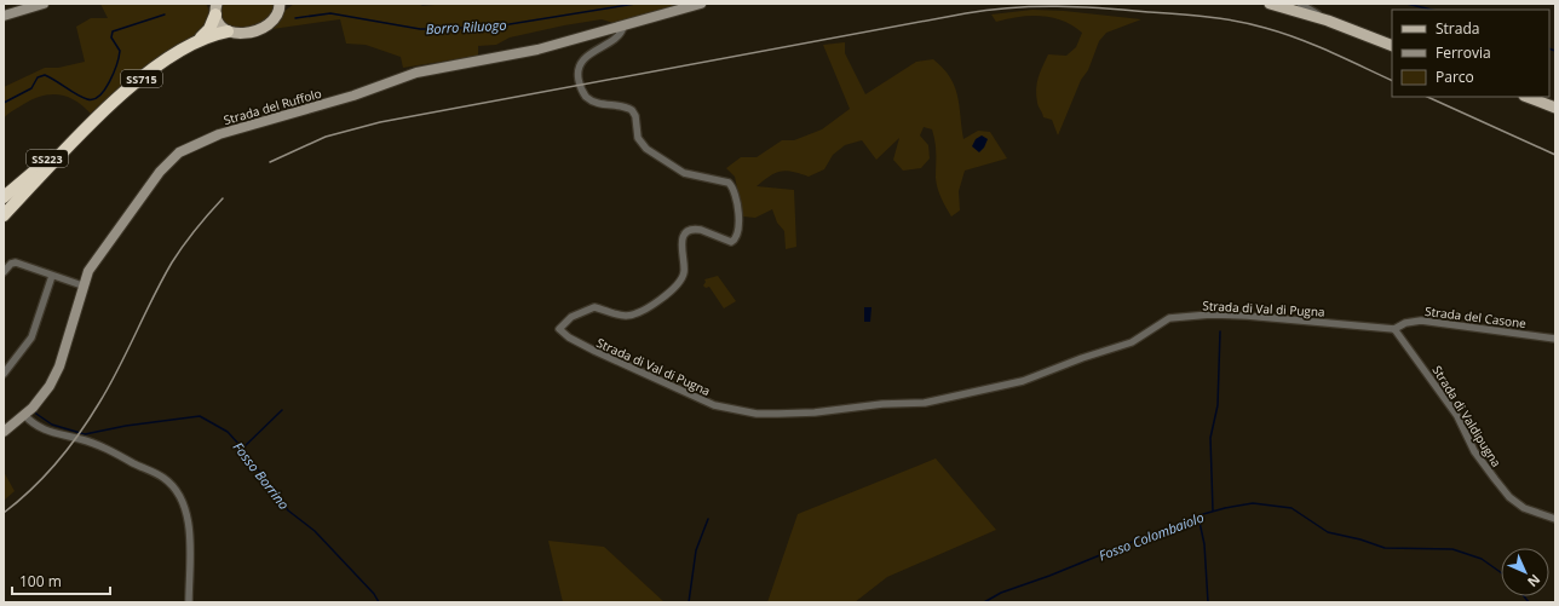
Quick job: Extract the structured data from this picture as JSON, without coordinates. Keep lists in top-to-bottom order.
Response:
{
  "streets": {
    "highway": ["SS715", "SS223"],
    "street": [
      "Strada del Ruffolo",
      "Strada di Val di Pugna",
      "Strada del Casone",
      "Strada di Valdipugna"
    ]
  },
  "crossings": [
    ["SS715", "SS223"],
    ["Strada del Ruffolo", "Strada di Val di Pugna"],
    ["Strada di Val di Pugna", "Strada del Casone"],
    ["Strada di Val di Pugna", "Strada di Valdipugna"],
    ["Strada del Casone", "Strada di Valdipugna"]
  ],
  "water": ["Borro Riluogo", "Fosso Borrino", "Fosso Colombaiolo"],
  "legend": ["Strada", "Ferrovia", "Parco"],
  "scale_bar": "100 m",
  "north": "bottom right"
}
